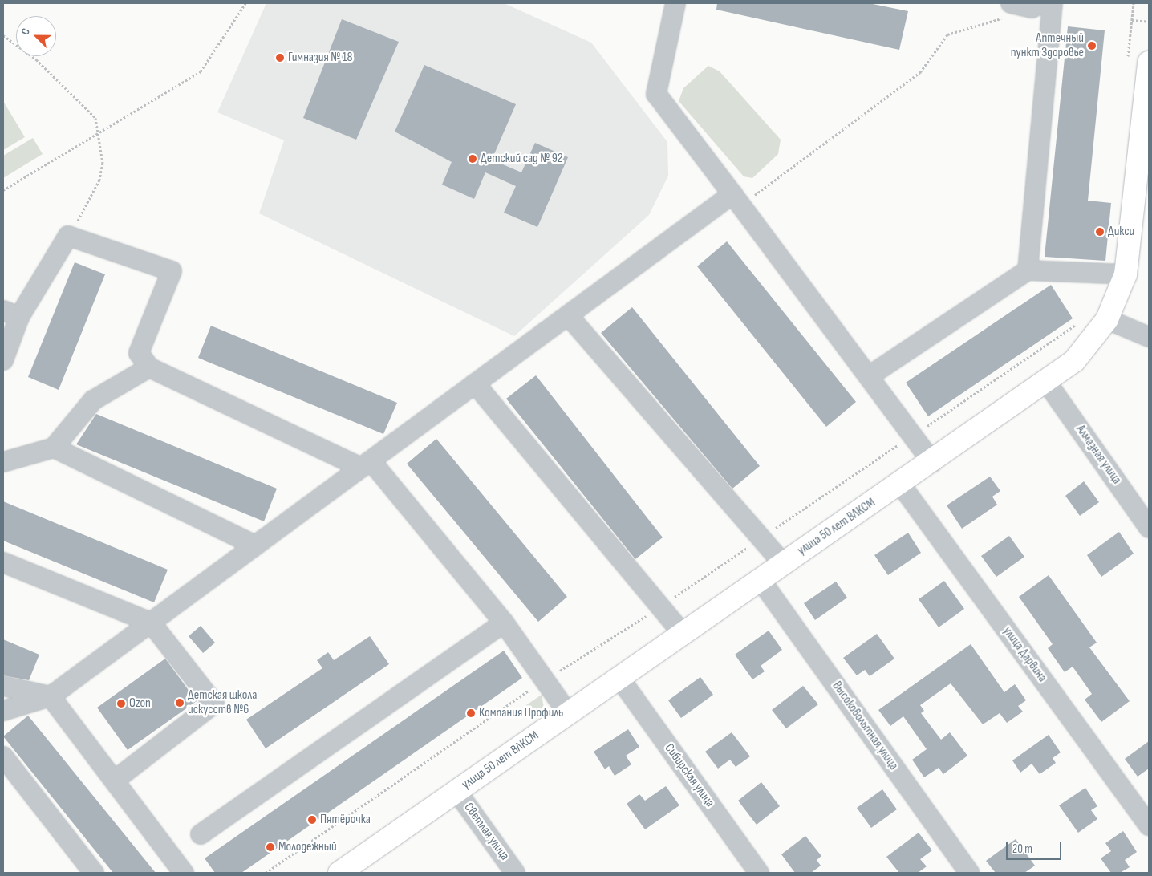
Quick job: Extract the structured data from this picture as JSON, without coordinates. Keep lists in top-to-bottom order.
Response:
{
  "streets": {
    "main road": ["улица 50 лет ВЛКСМ"],
    "street": [
      "Алмазная улица",
      "улица Дарвина",
      "Высоковольтная улица",
      "Сибирская улица",
      "Светлая улица"
    ]
  },
  "crossings": [
    ["Алмазная улица", "улица 50 лет ВЛКСМ"],
    ["улица 50 лет ВЛКСМ", "улица Дарвина"],
    ["улица 50 лет ВЛКСМ", "Высоковольтная улица"],
    ["улица 50 лет ВЛКСМ", "Сибирская улица"],
    ["улица 50 лет ВЛКСМ", "Светлая улица"]
  ],
  "places": [
    "Аптечный пункт Здоровье",
    "Гимназия № 18",
    "Детский сад № 92",
    "Дикси",
    "Детская школа искусств №6",
    "Ozon",
    "Компания Профиль",
    "Пятёрочка",
    "Молодежный"
  ],
  "scale_bar": "20 m",
  "north": "top left"
}
